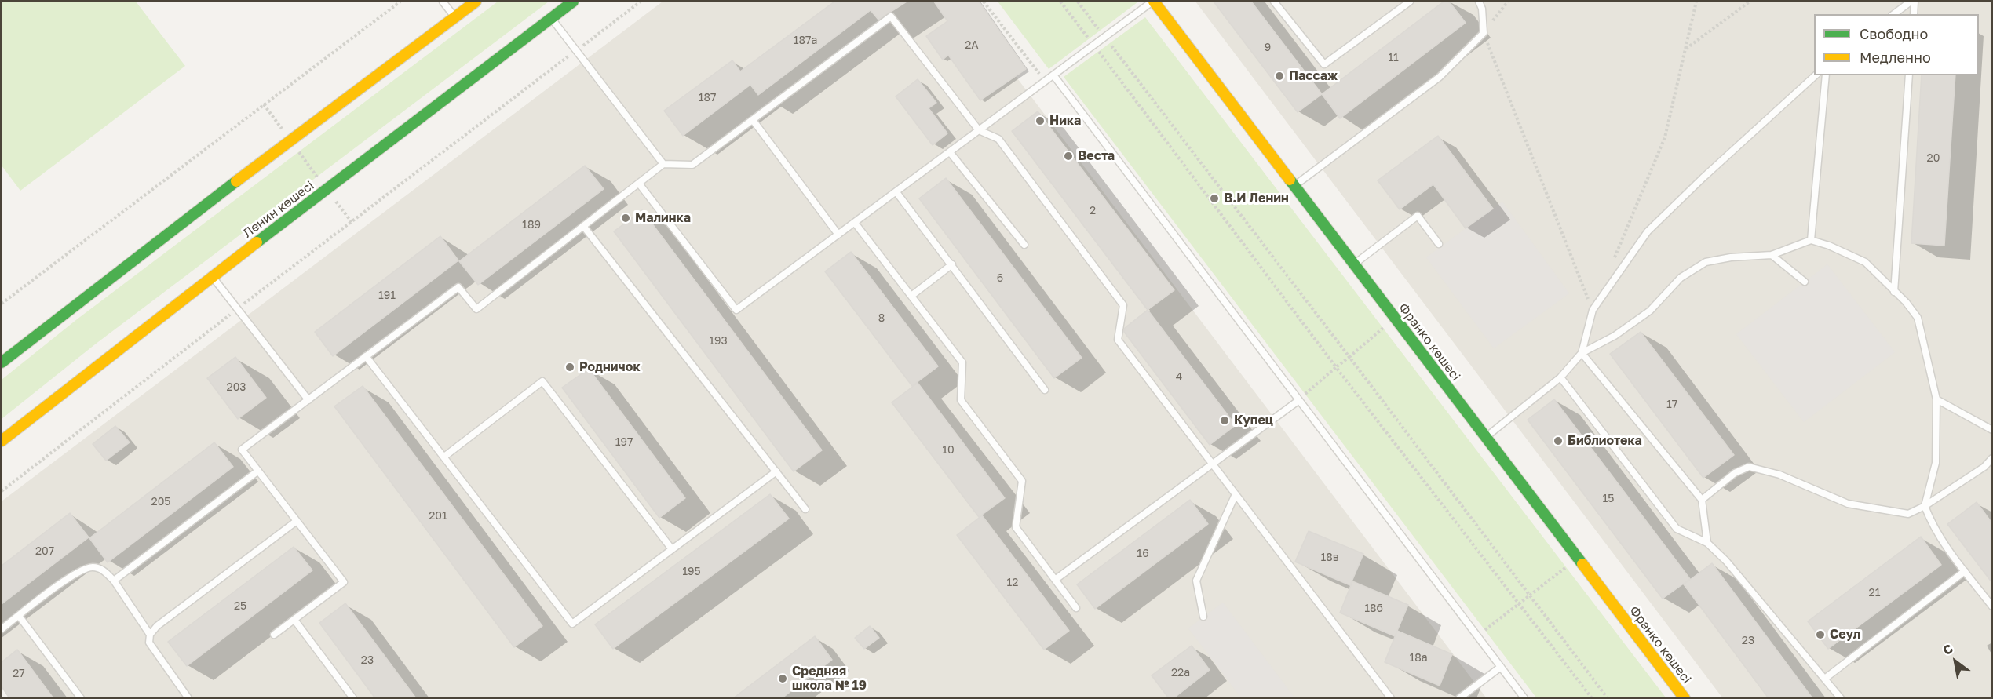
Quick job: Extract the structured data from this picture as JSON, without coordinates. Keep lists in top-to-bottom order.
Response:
{
  "streets": {
    "main road": ["Ленин көшесі", "Франко көшесі"]
  },
  "places": [
    "Пассаж",
    "Ника",
    "Веста",
    "В.И Ленин",
    "Малинка",
    "Родничок",
    "Купец",
    "Библиотека",
    "Сеул",
    "Средняя школа № 19"
  ],
  "house_numbers": [
    "187а",
    "2А",
    "9",
    "11",
    "187",
    "20",
    "2",
    "189",
    "6",
    "191",
    "8",
    "193",
    "4",
    "203",
    "17",
    "197",
    "10",
    "15",
    "205",
    "201",
    "207",
    "16",
    "18в",
    "195",
    "12",
    "21",
    "25",
    "18б",
    "23",
    "18а",
    "23",
    "22а",
    "27"
  ],
  "legend": ["Свободно", "Медленно"],
  "north": "top left"
}
